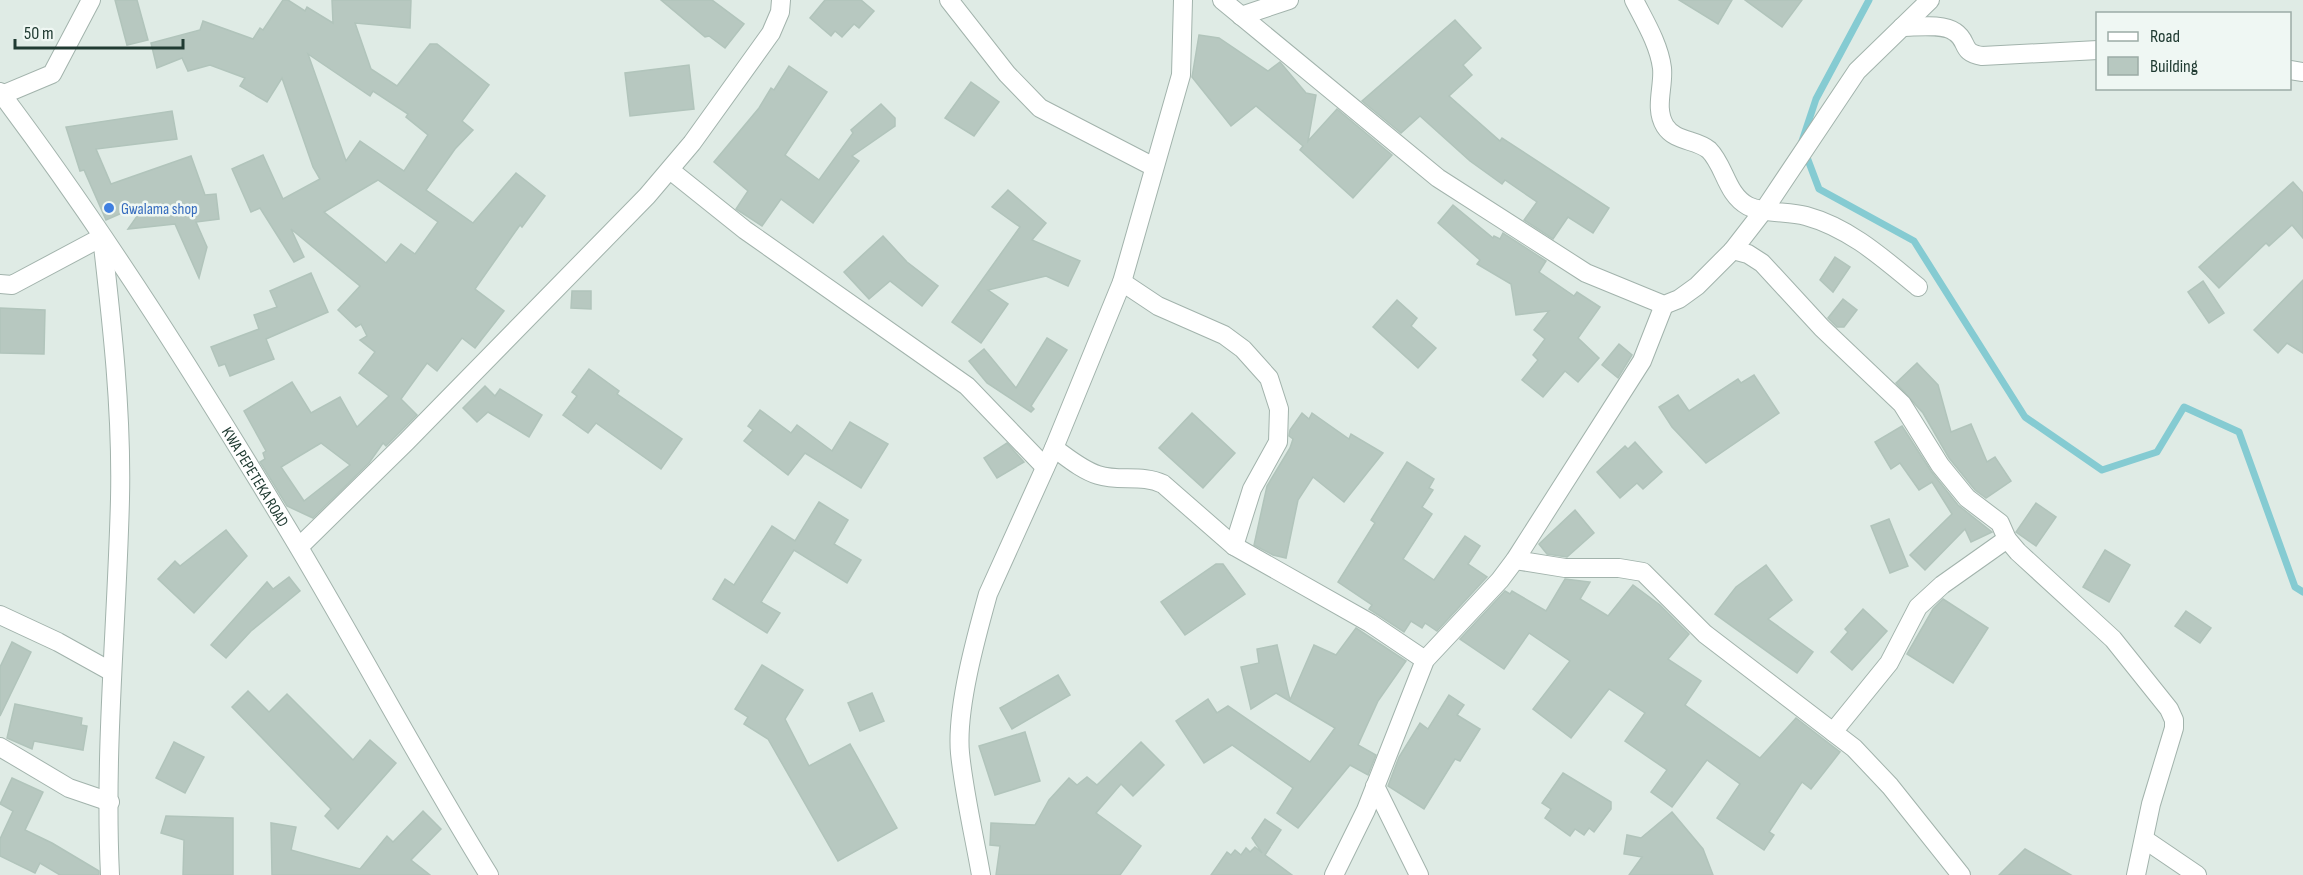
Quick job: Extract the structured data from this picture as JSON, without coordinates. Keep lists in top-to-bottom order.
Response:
{
  "streets": {
    "street": ["KWA PEPETEKA ROAD"]
  },
  "places": ["Gwalama shop"],
  "legend": ["Road", "Building"],
  "scale_bar": "50 m"
}
